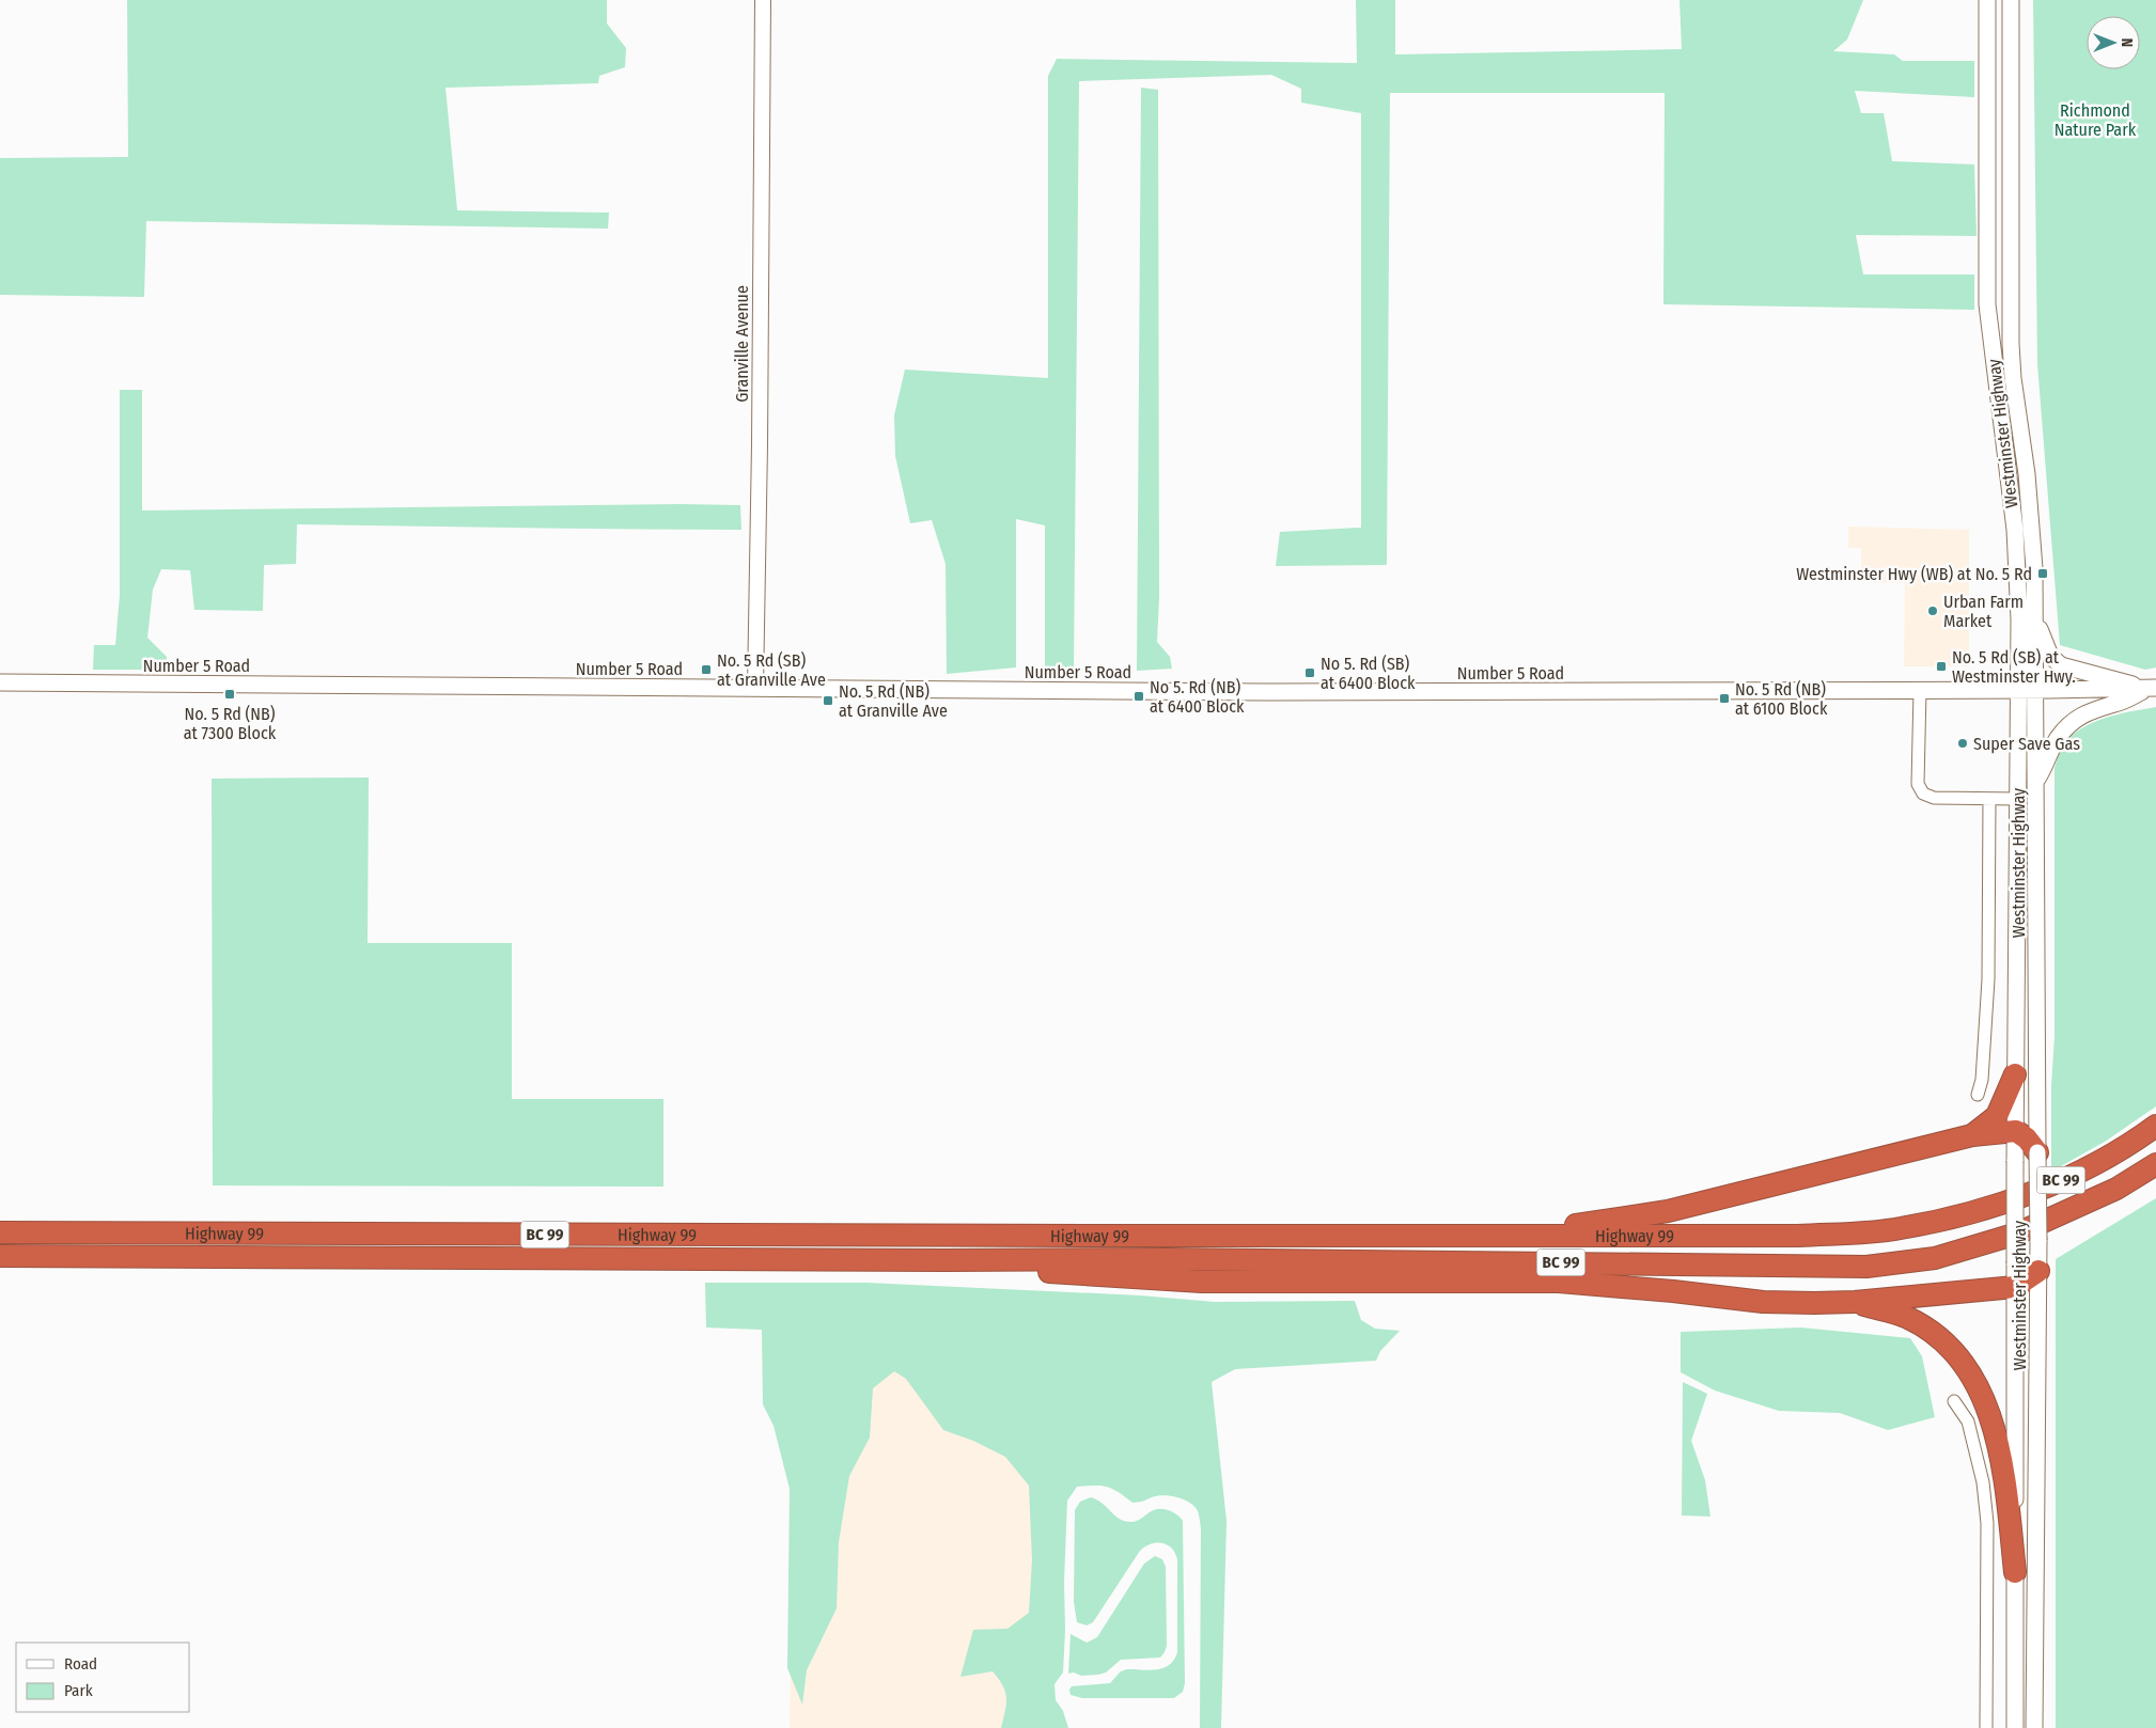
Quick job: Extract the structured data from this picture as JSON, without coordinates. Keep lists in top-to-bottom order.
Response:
{
  "streets": {
    "highway": ["BC 99", "Highway 99"],
    "main road": ["Westminster Highway", "Number 5 Road"],
    "street": ["Granville Avenue"]
  },
  "crossings": [
    ["Granville Avenue", "Number 5 Road"],
    ["Westminster Highway", "Number 5 Road"]
  ],
  "parks": ["Richmond Nature Park"],
  "places": {
    "transit": [
      "Westminster Hwy (WB) at No. 5 Rd",
      "No. 5 Rd (SB) at Westminster Hwy.",
      "No. 5 Rd (SB) at Granville Ave",
      "No 5. Rd (SB) at 6400 Block",
      "No. 5 Rd (NB) at 7300 Block",
      "No 5. Rd (NB) at 6400 Block",
      "No. 5 Rd (NB) at 6100 Block",
      "No. 5 Rd (NB) at Granville Ave"
    ],
    "other": ["Urban Farm Market", "Super Save Gas"]
  },
  "legend": ["Road", "Park"],
  "north": "right"
}
